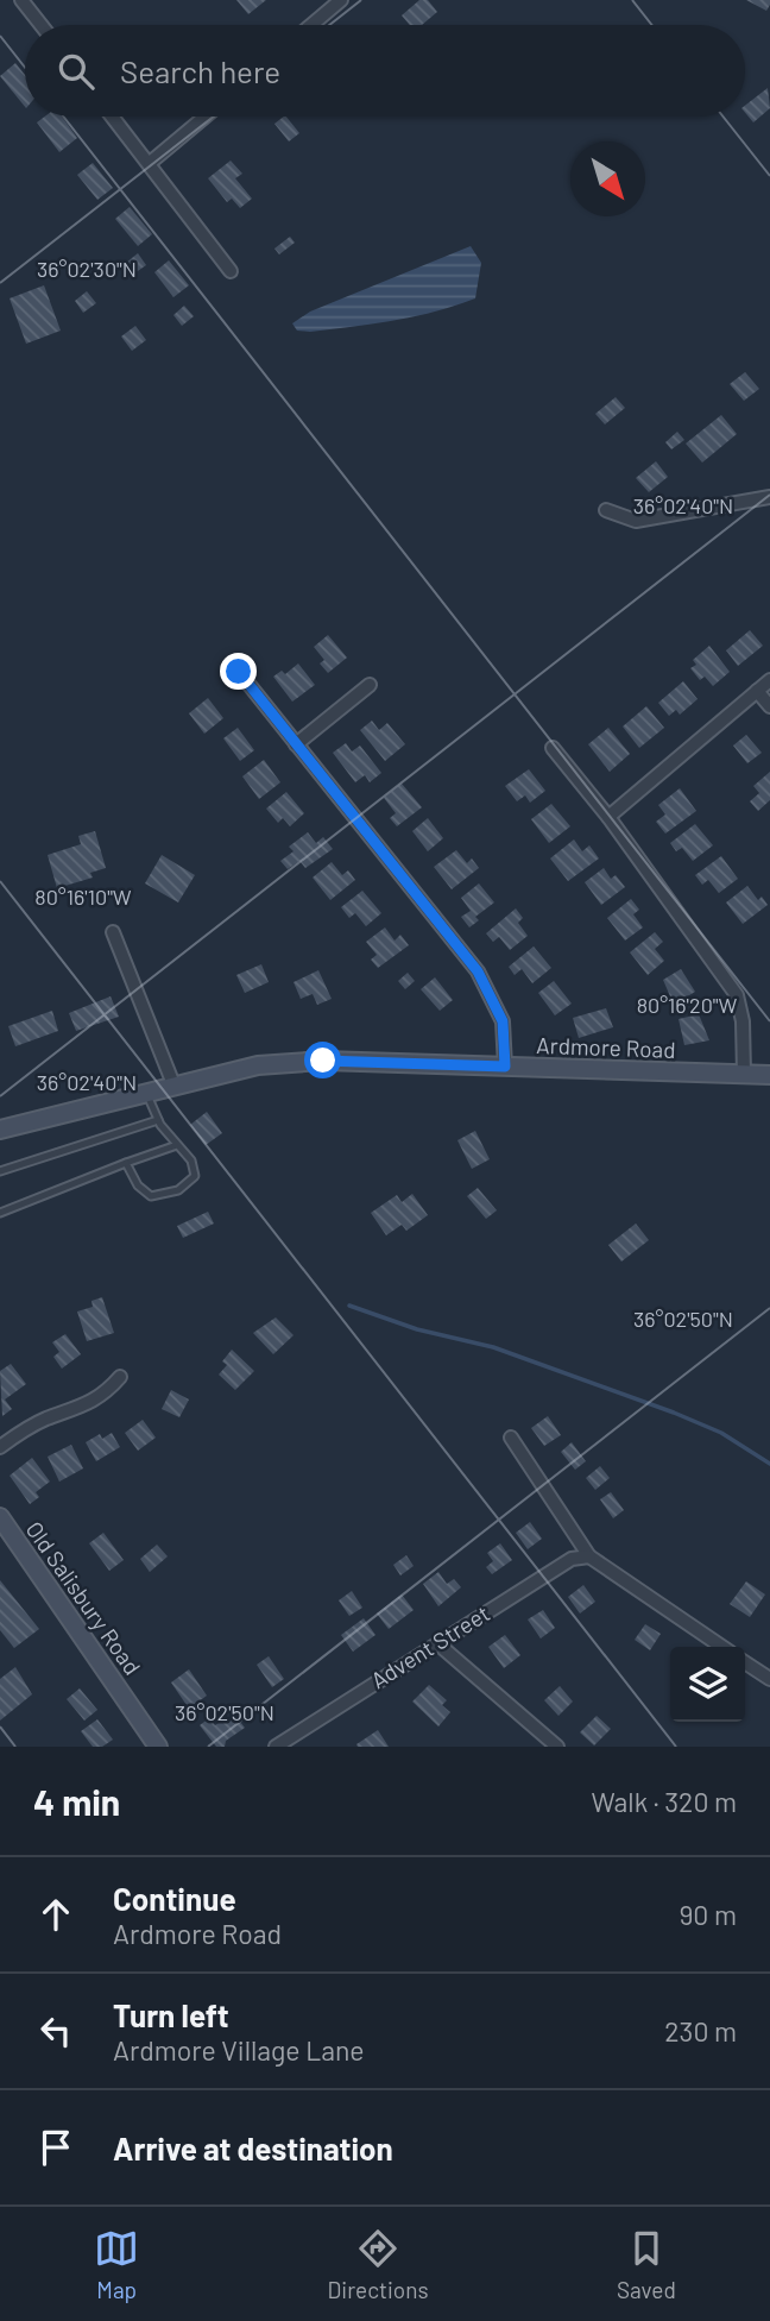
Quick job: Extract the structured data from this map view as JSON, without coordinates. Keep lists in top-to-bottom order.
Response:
{
  "streets": {
    "street": ["Ardmore Road", "Old Salisbury Road", "Advent Street"]
  },
  "north": "bottom right",
  "page": {
    "search": "Search here",
    "heading": ["4 min", "Walk · 320 m"],
    "list": [
      ["Continue", "Ardmore Road", "90 m"],
      ["Turn left", "Ardmore Village Lane", "230 m"],
      "Arrive at destination"
    ],
    "nav": ["Map", "Directions", "Saved"]
  },
  "coordinates": [
    "36°02'30\"N",
    "36°02'40\"N",
    "80°16'10\"W",
    "80°16'20\"W",
    "36°02'50\"N"
  ]
}
